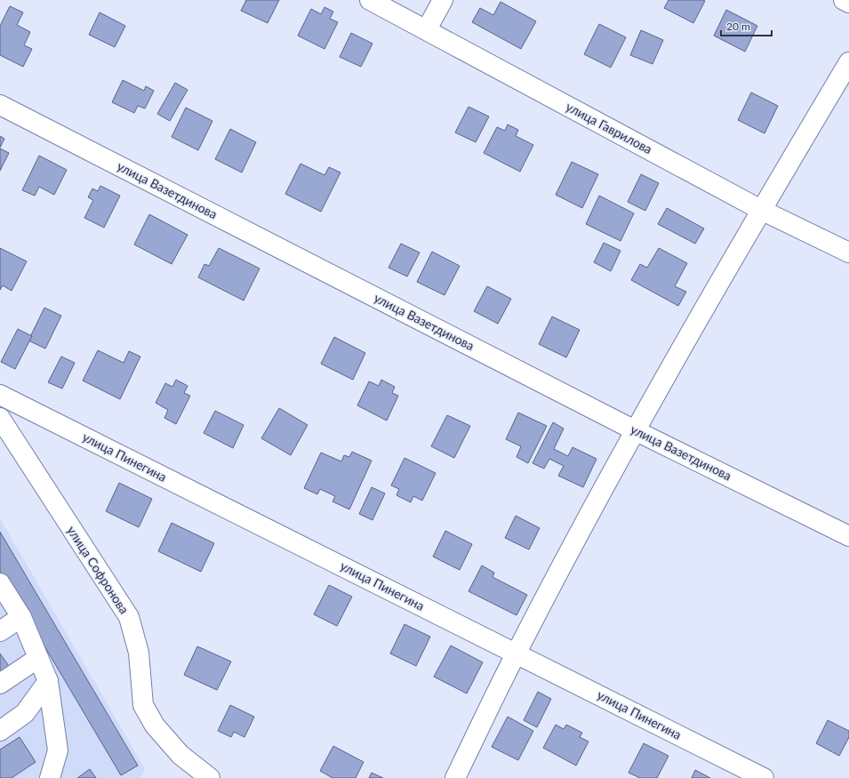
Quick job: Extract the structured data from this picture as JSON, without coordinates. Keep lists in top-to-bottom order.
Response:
{
  "streets": {
    "street": [
      "улица Гаврилова",
      "улица Вазетдинова",
      "улица Пинегина",
      "улица Софронова"
    ]
  },
  "scale_bar": "20 m"
}
